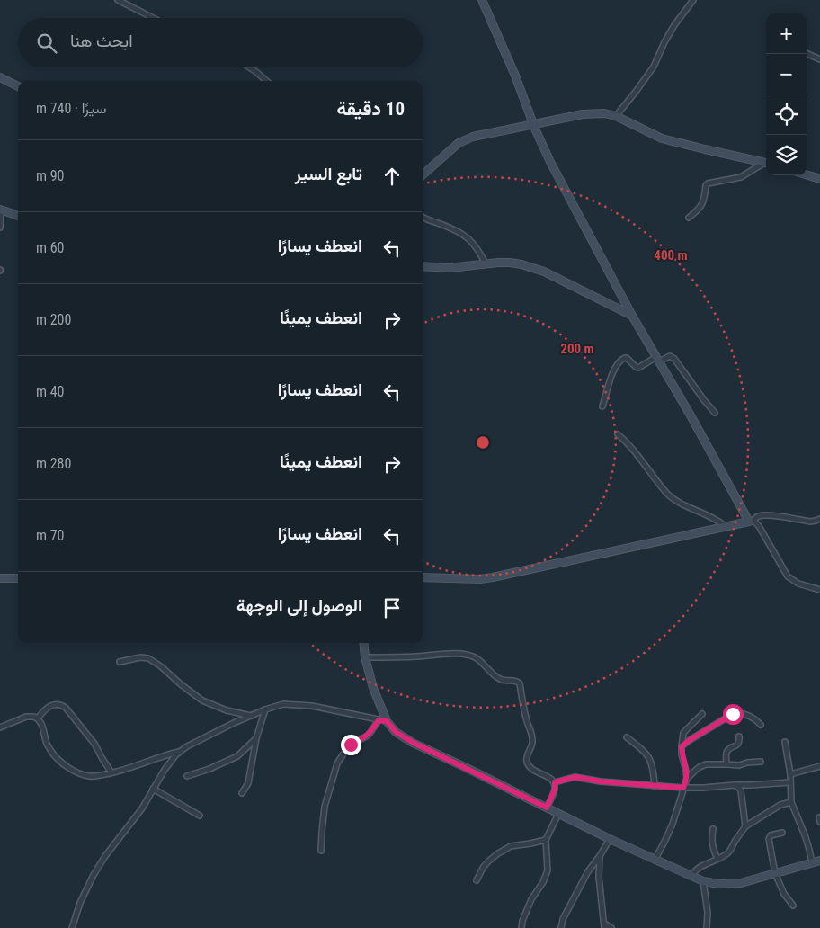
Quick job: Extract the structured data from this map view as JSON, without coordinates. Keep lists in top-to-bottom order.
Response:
{
  "page": {
    "map_buttons": ["+", "−"],
    "search": "ابحث هنا",
    "heading": ["10 دقيقة", "سيرًا · 740 m"],
    "list": [
      ["تابع السير", "90 m"],
      ["انعطف يسارًا", "60 m"],
      ["انعطف يمينًا", "200 m"],
      ["انعطف يسارًا", "40 m"],
      ["انعطف يمينًا", "280 m"],
      ["انعطف يسارًا", "70 m"],
      "الوصول إلى الوجهة"
    ]
  },
  "rings": ["400 m", "200 m"]
}
